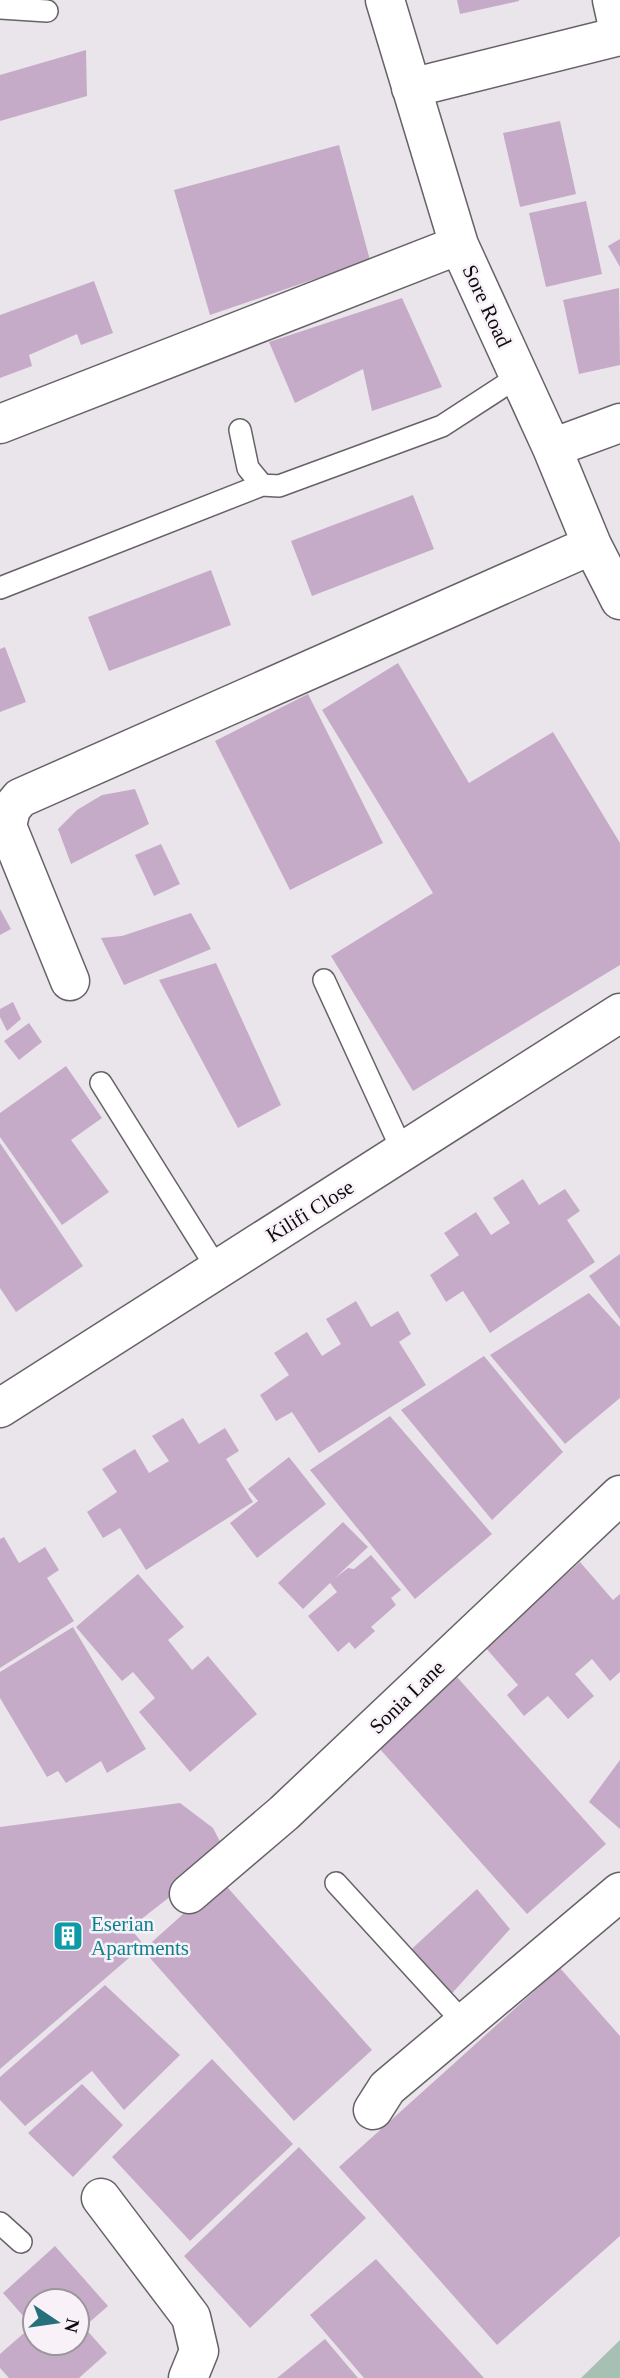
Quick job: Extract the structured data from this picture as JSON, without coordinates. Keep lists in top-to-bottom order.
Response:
{
  "streets": {
    "street": ["Sore Road", "Kilifi Close", "Sonia Lane"]
  },
  "places": {
    "building": ["Eserian Apartments"]
  },
  "north": "right"
}
